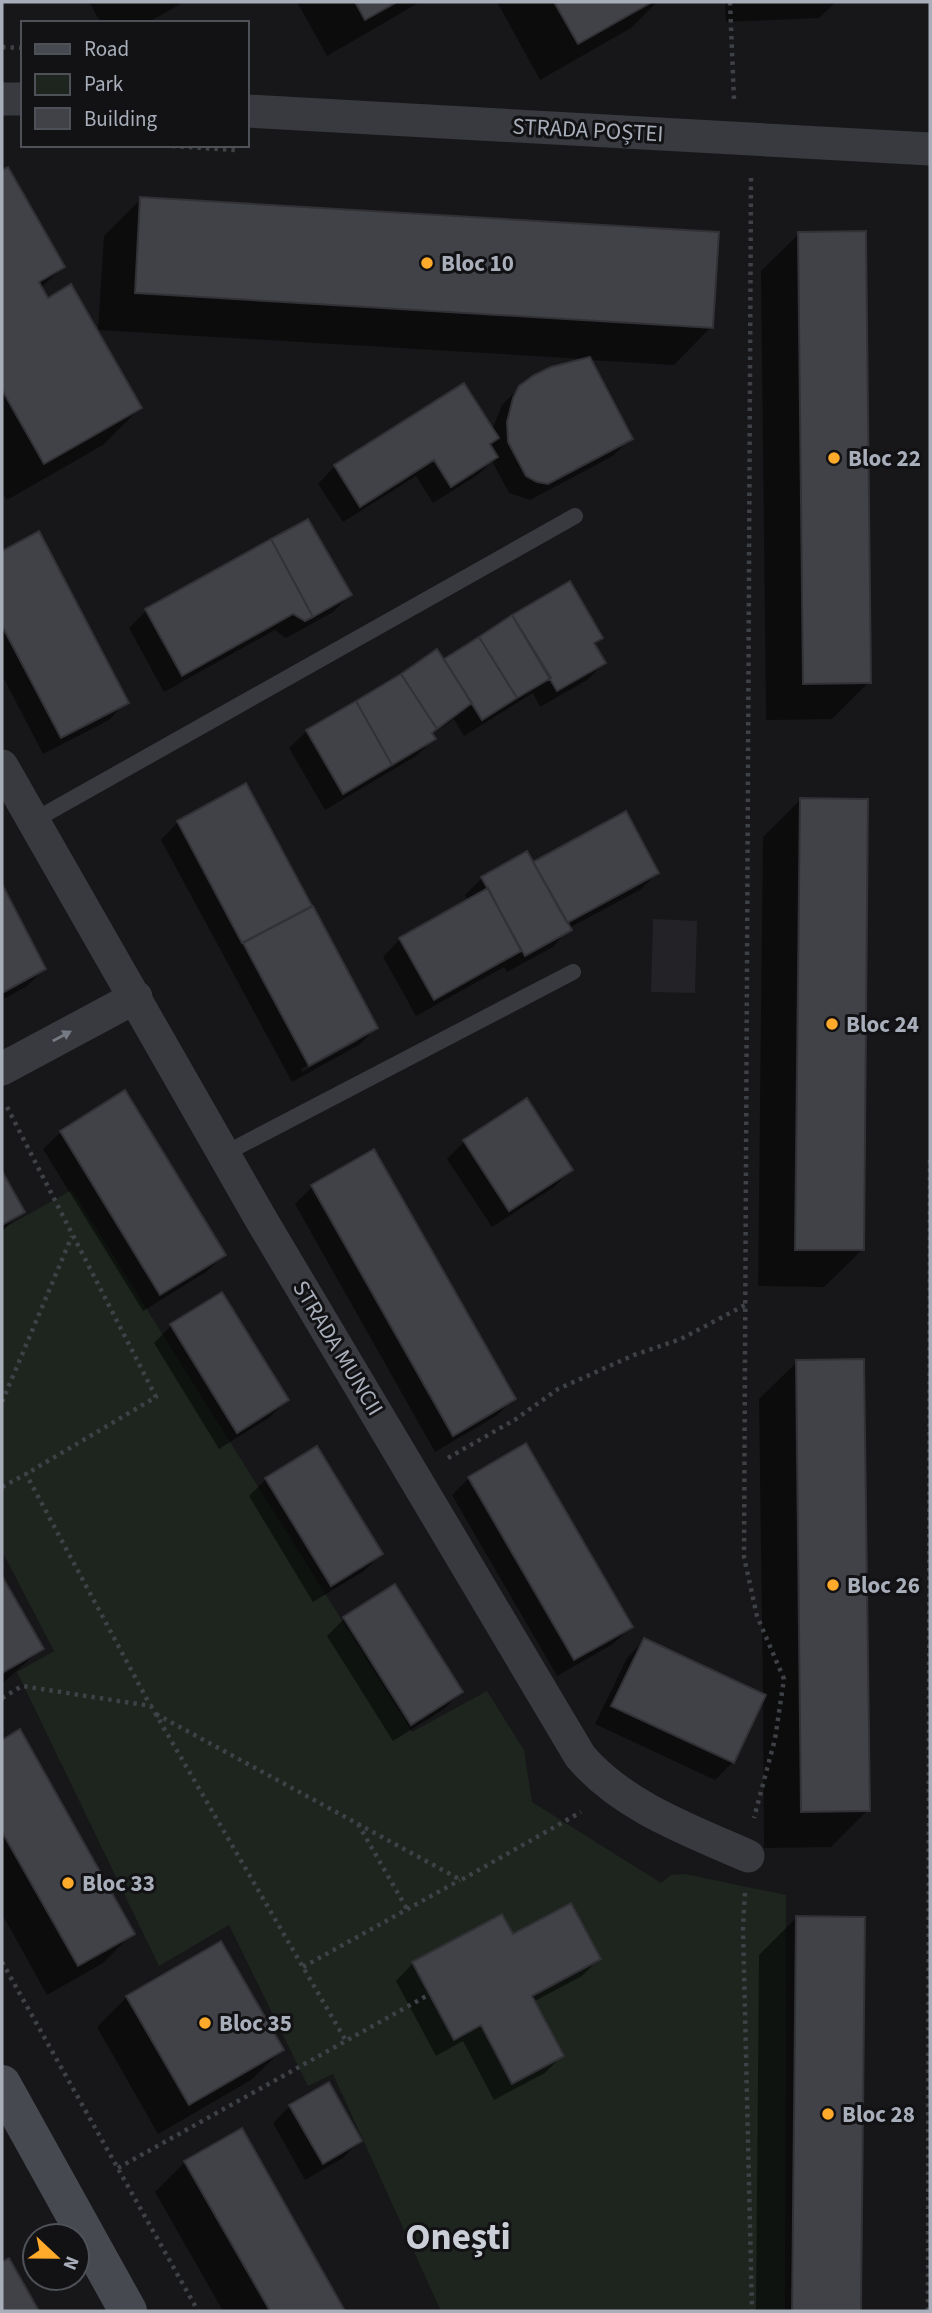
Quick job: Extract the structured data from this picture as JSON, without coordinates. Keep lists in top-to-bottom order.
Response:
{
  "streets": {
    "street": ["STRADA POȘTEI", "STRADA MUNCII"]
  },
  "districts": ["Onești"],
  "places": [
    "Bloc 10",
    "Bloc 22",
    "Bloc 24",
    "Bloc 26",
    "Bloc 33",
    "Bloc 35",
    "Bloc 28"
  ],
  "legend": ["Road", "Park", "Building"],
  "north": "right"
}
